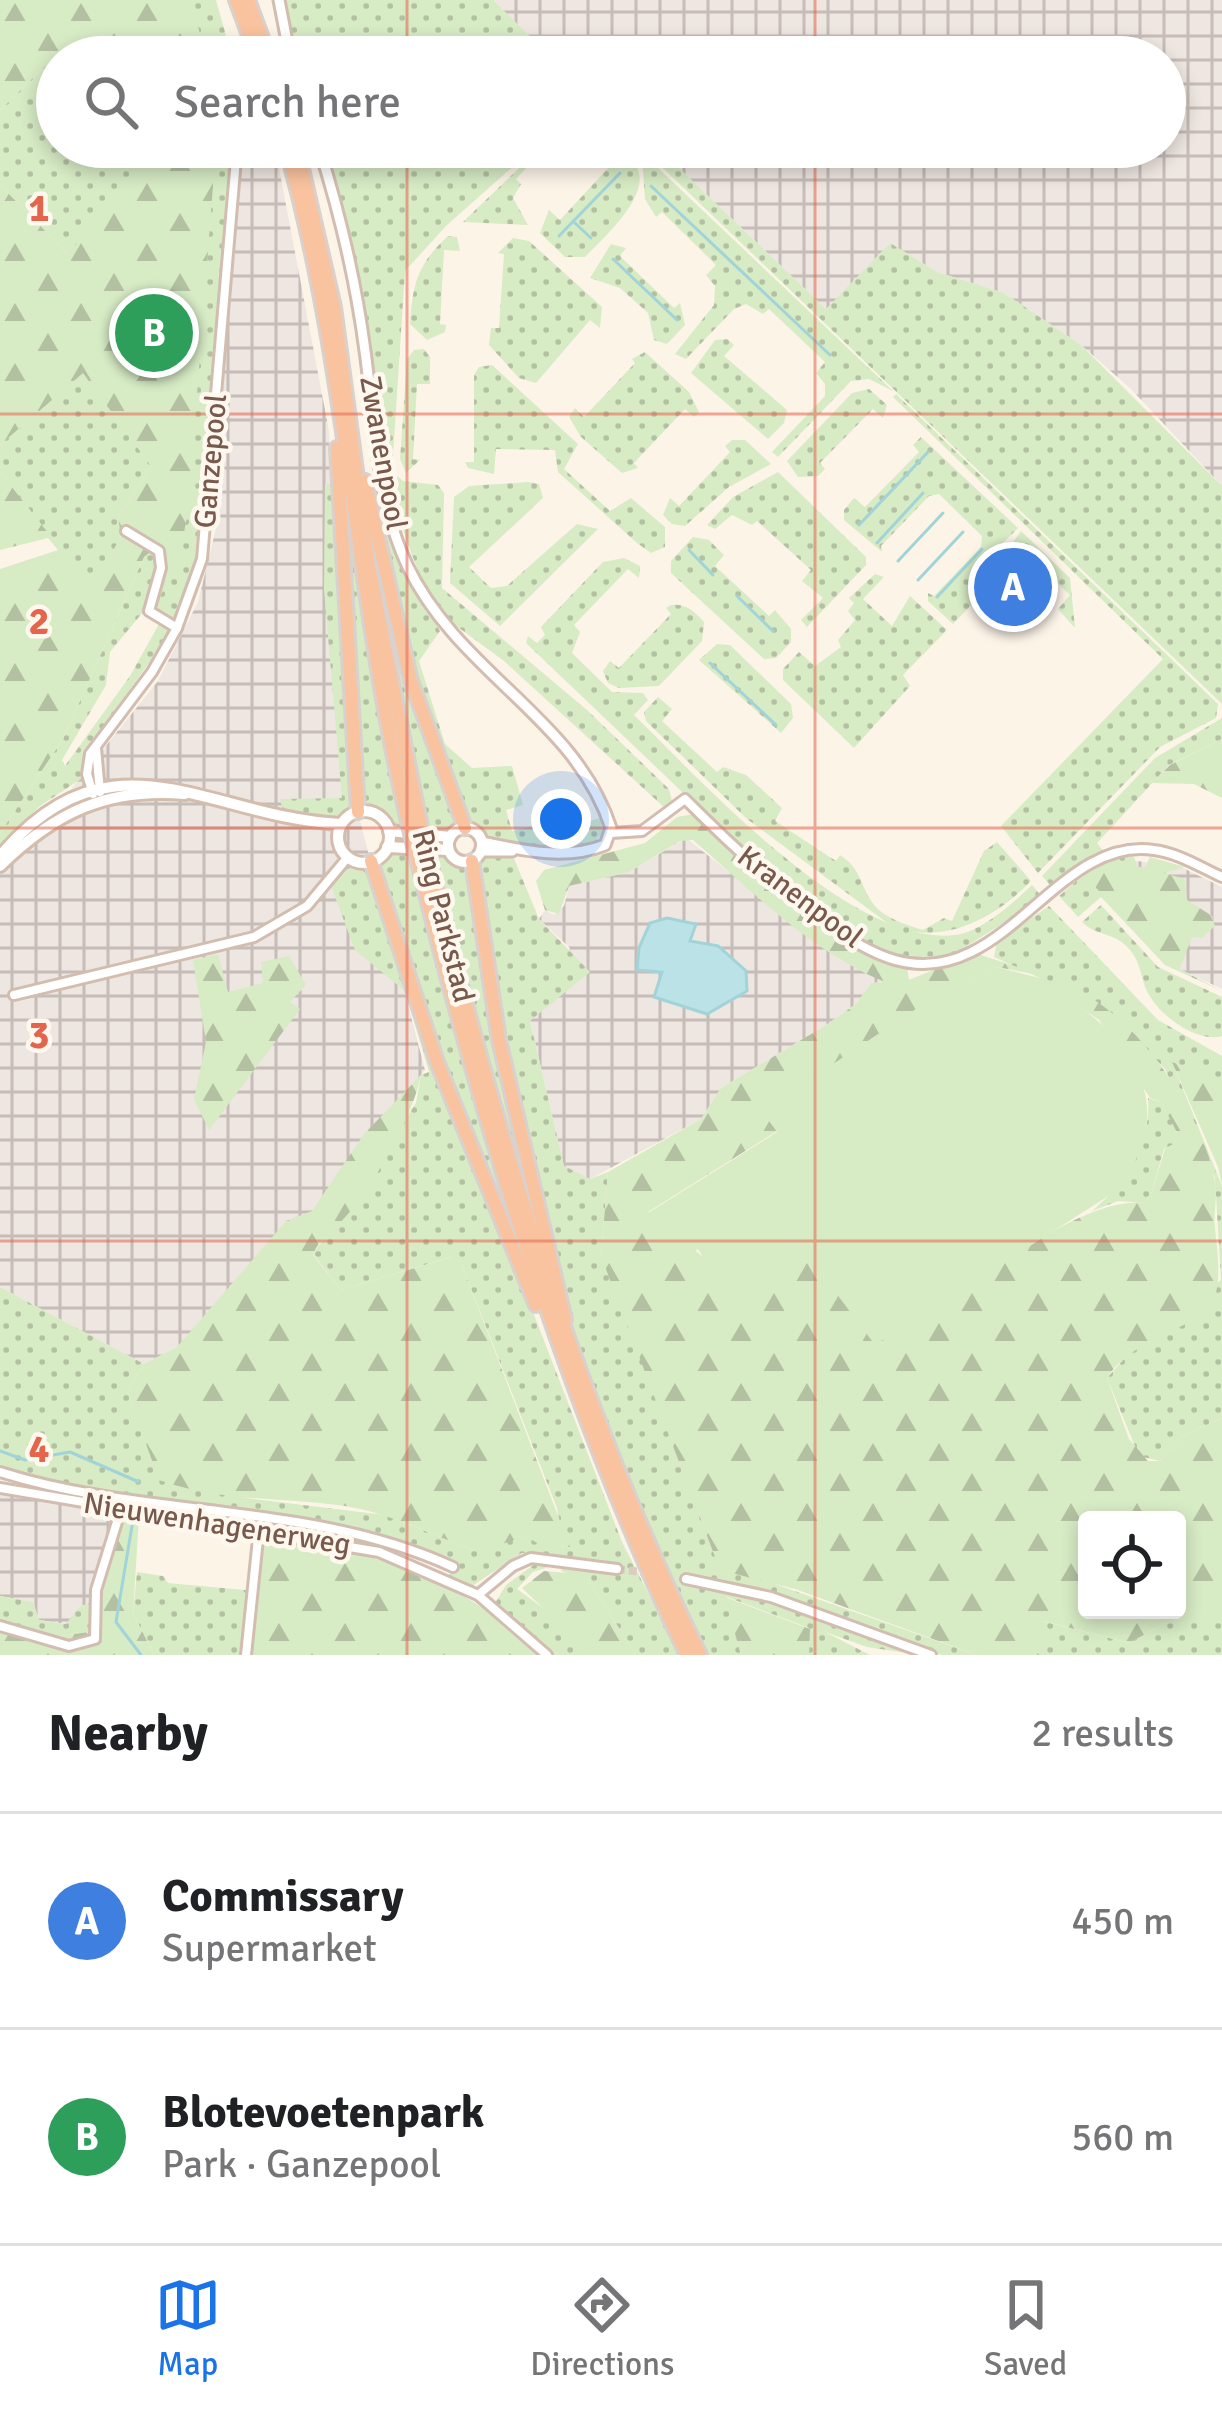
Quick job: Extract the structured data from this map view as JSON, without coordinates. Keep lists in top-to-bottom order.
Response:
{
  "streets": {
    "highway": ["Ring Parkstad"],
    "street": [
      "Zwanenpool",
      "Ganzepool",
      "Kranenpool",
      "Nieuwenhagenerweg"
    ]
  },
  "crossings": [
    ["Zwanenpool", "Kranenpool"]
  ],
  "page": {
    "search": "Search here",
    "pins": ["B", "A"],
    "heading": ["Nearby", "2 results"],
    "list": [
      {
        "mark": "A",
        "name": "Commissary",
        "note": "Supermarket",
        "value": "450 m"
      },
      {
        "mark": "B",
        "name": "Blotevoetenpark",
        "note": "Park · Ganzepool",
        "value": "560 m"
      }
    ],
    "nav": ["Map", "Directions", "Saved"]
  },
  "grid": {
    "rows": [
      "1",
      "2",
      "3",
      "4"
    ]
  }
}
